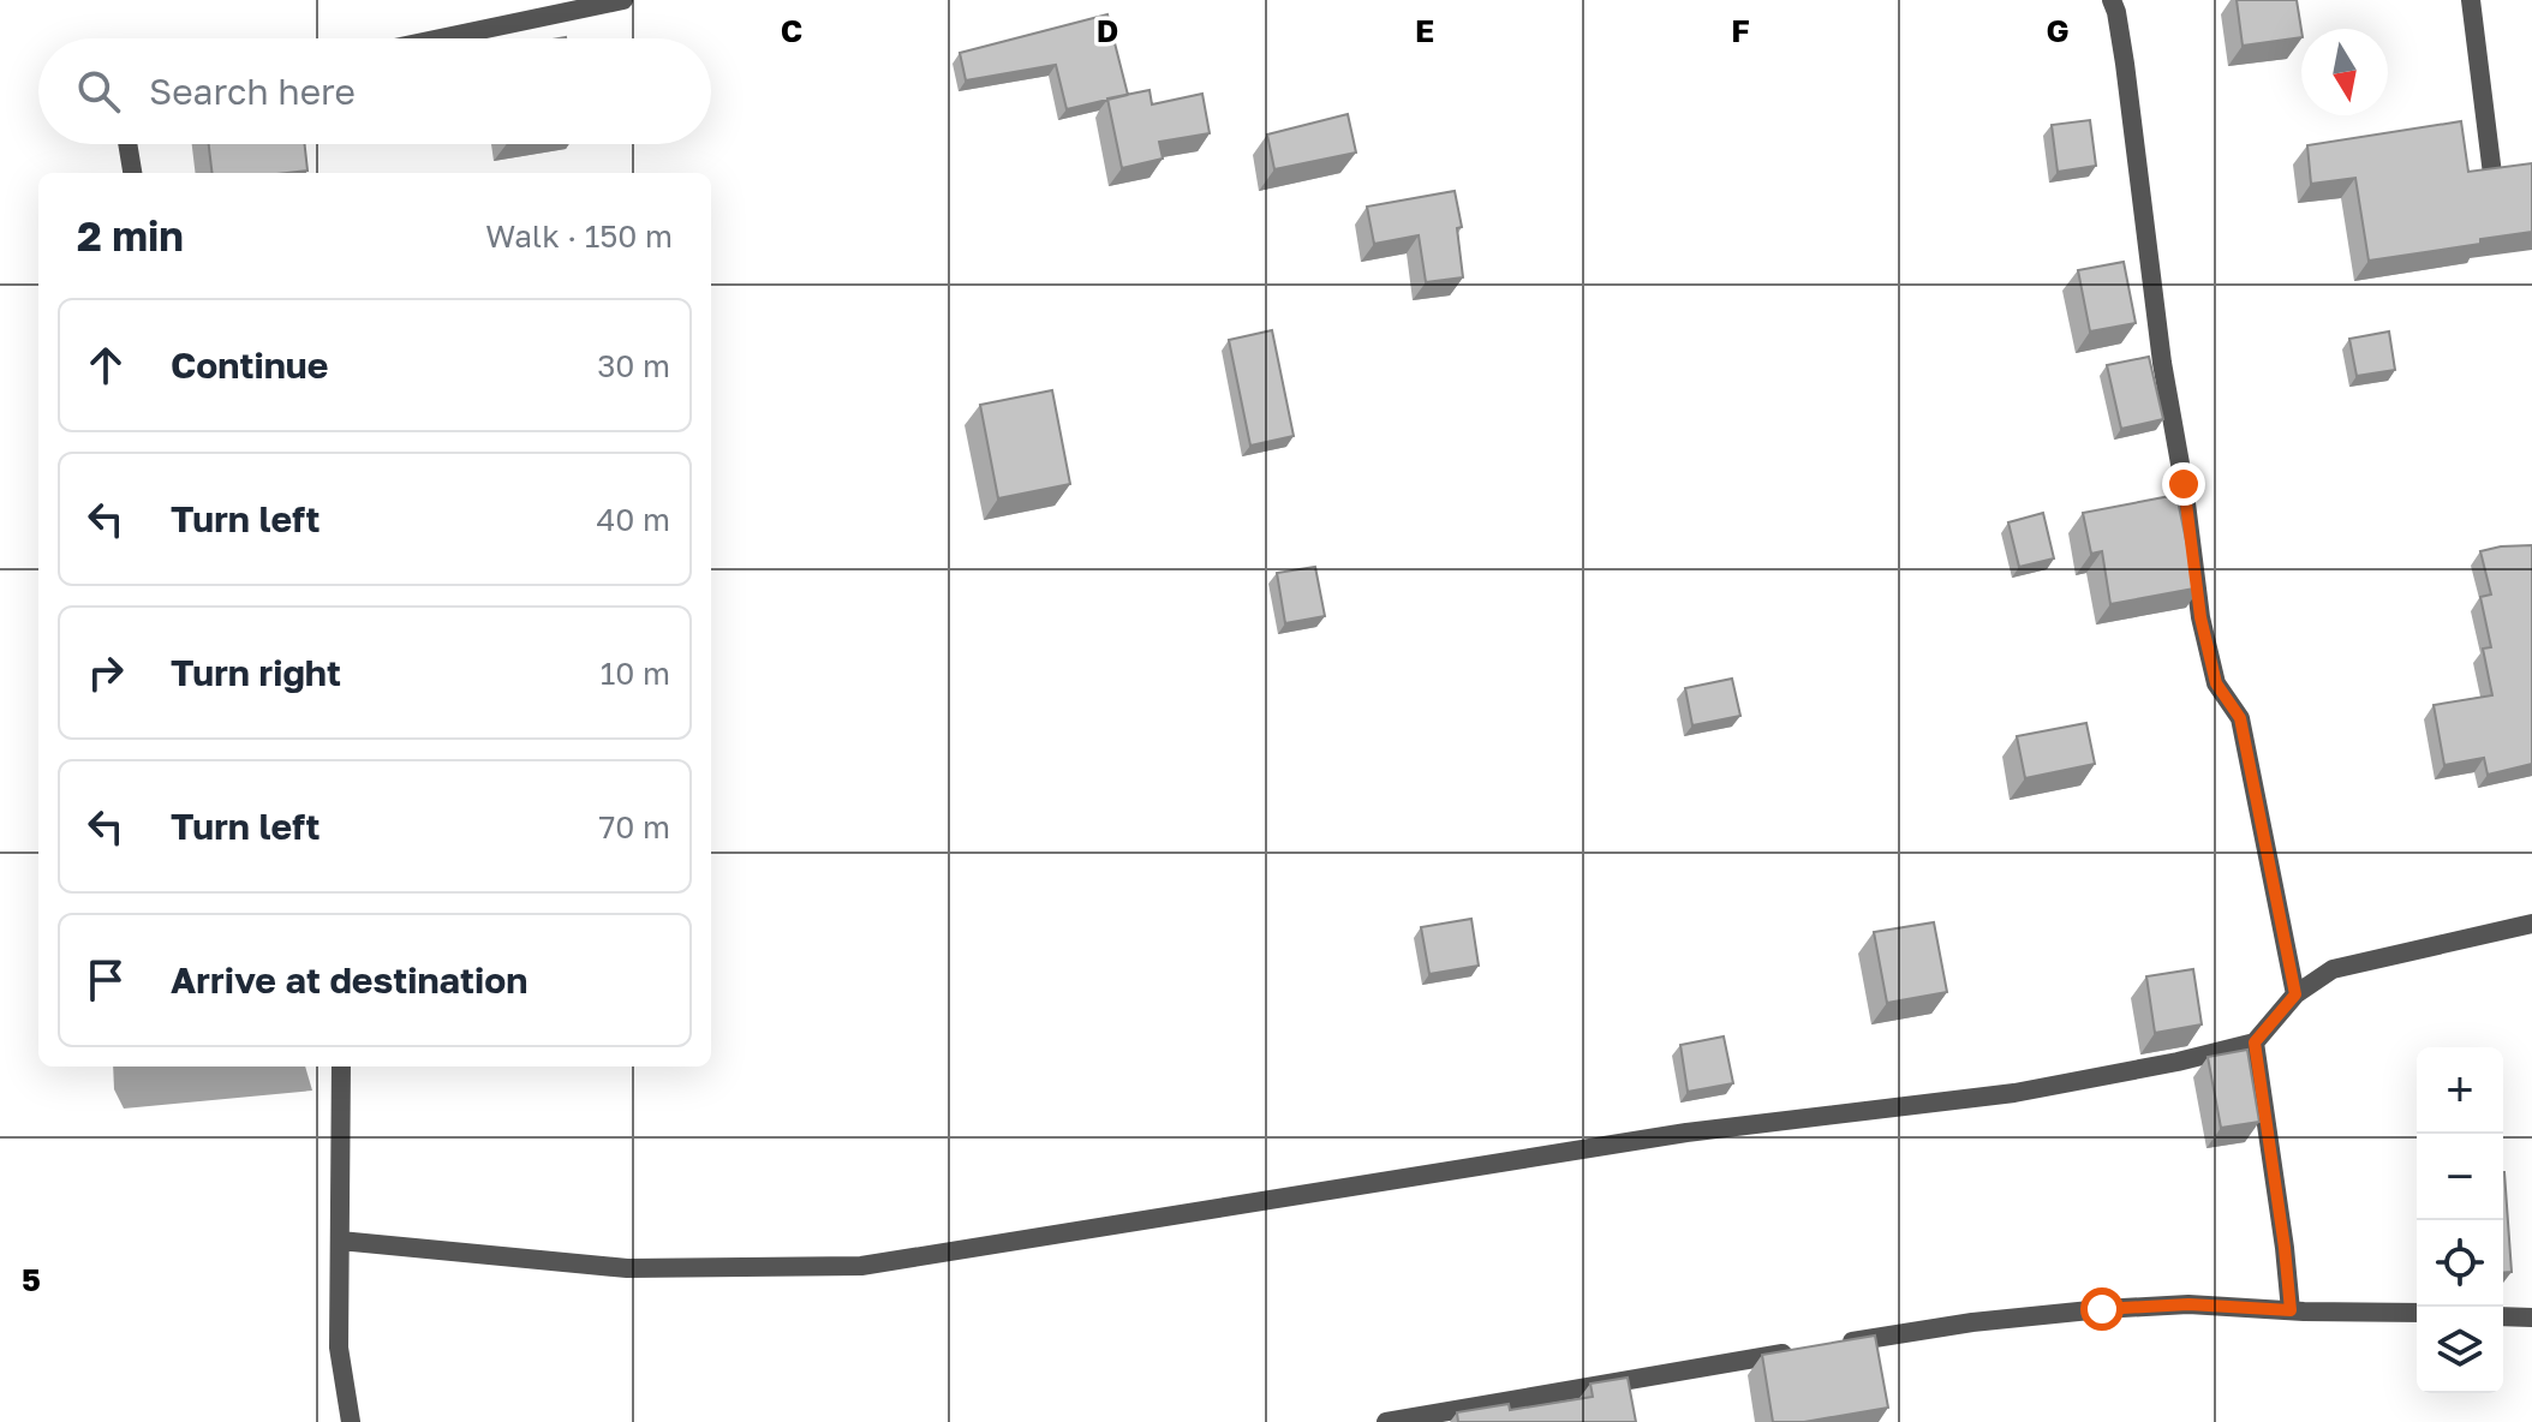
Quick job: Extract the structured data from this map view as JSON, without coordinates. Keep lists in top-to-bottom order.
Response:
{
  "north": "bottom",
  "page": {
    "search": "Search here",
    "heading": ["2 min", "Walk · 150 m"],
    "list": [
      ["Continue", "30 m"],
      ["Turn left", "40 m"],
      ["Turn right", "10 m"],
      ["Turn left", "70 m"],
      "Arrive at destination"
    ],
    "map_buttons": ["+", "−"]
  },
  "grid": {
    "columns": [
      "C",
      "D",
      "E",
      "F",
      "G"
    ],
    "rows": ["5"]
  }
}
